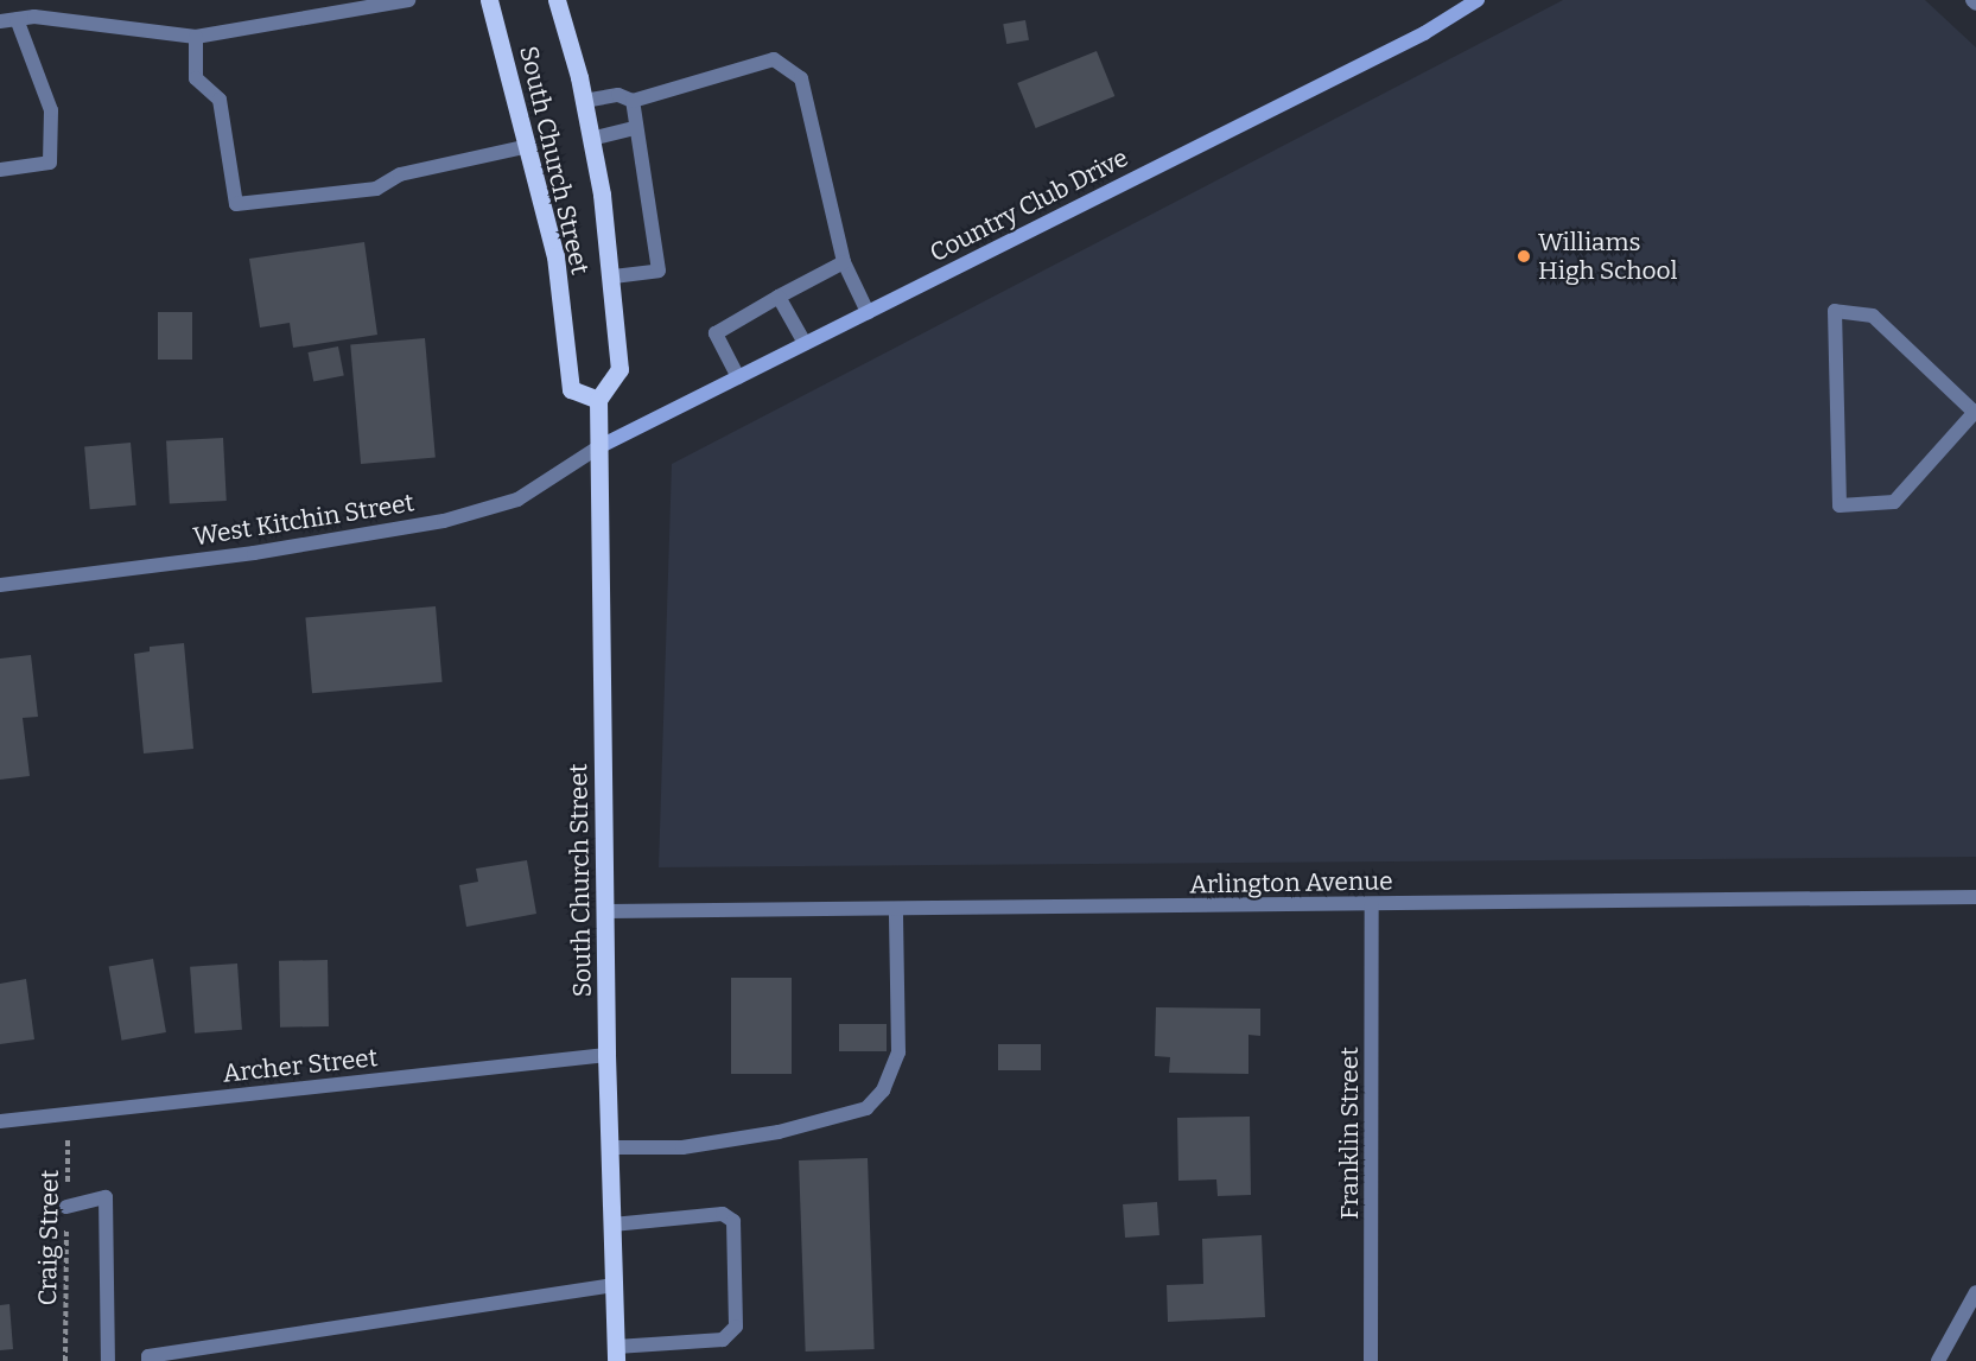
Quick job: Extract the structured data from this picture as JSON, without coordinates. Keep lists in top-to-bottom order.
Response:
{
  "streets": {
    "main road": ["South Church Street"],
    "street": [
      "Country Club Drive",
      "West Kitchin Street",
      "Arlington Avenue",
      "Archer Street",
      "Franklin Street"
    ],
    "path": ["Craig Street"]
  },
  "crossings": [
    ["South Church Street", "Country Club Drive"],
    ["South Church Street", "West Kitchin Street"],
    ["South Church Street", "Arlington Avenue"],
    ["South Church Street", "Archer Street"],
    ["Country Club Drive", "West Kitchin Street"],
    ["Arlington Avenue", "Franklin Street"],
    ["Archer Street", "Craig Street"]
  ],
  "places": ["Williams High School"]
}
